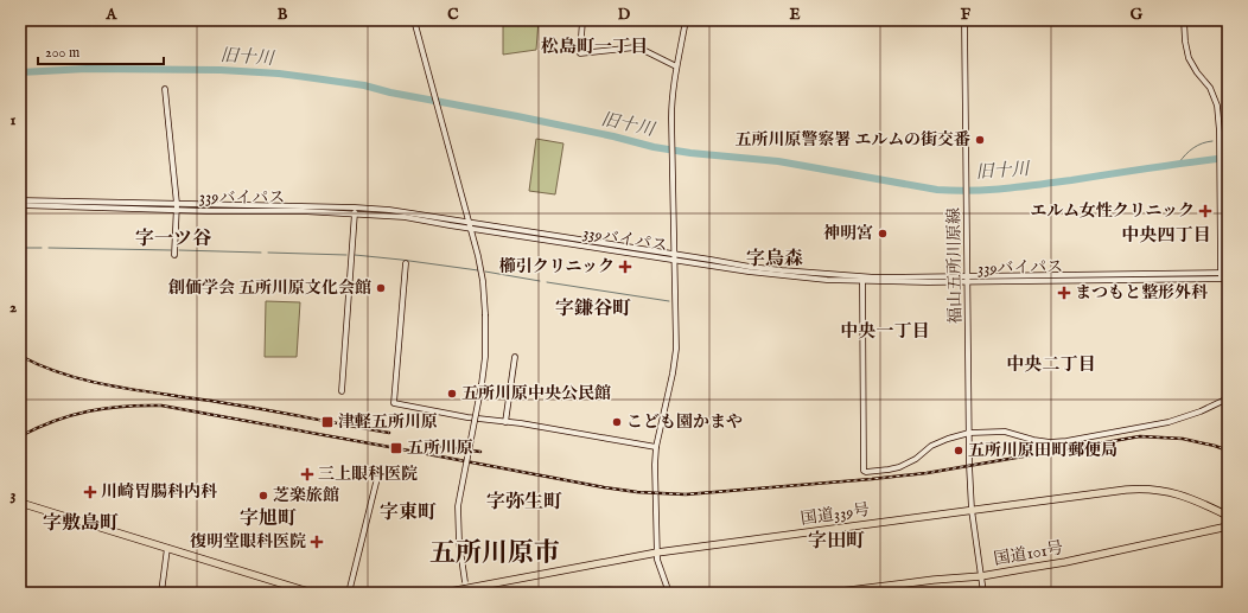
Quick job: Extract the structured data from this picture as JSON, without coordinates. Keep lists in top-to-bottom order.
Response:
{
  "streets": {
    "highway": ["国道339号", "国道101号"],
    "street": ["339バイパス", "福山五所川原線"]
  },
  "crossings": [
    ["339バイパス", "福山五所川原線"],
    ["福山五所川原線", "国道339号"],
    ["福山五所川原線", "国道101号"]
  ],
  "districts": [
    "松島町一丁目",
    "中央四丁目",
    "字一ツ谷",
    "字烏森",
    "字鎌谷町",
    "中央一丁目",
    "中央二丁目",
    "字弥生町",
    "字東町",
    "字旭町",
    "字敷島町",
    "字田町",
    "五所川原市"
  ],
  "water": ["旧十川"],
  "places": {
    "other": [
      "五所川原警察署 エルムの街交番",
      "神明宮",
      "創価学会 五所川原文化会館",
      "五所川原中央公民館",
      "こども園かまや",
      "五所川原田町郵便局",
      "芝楽旅館"
    ],
    "health": [
      "エルム女性クリニック",
      "櫛引クリニック",
      "まつもと整形外科",
      "三上眼科医院",
      "川崎胃腸科内科",
      "復明堂眼科医院"
    ],
    "transit": ["津軽五所川原", "五所川原"]
  },
  "scale_bar": "200 m",
  "grid": {
    "columns": [
      "A",
      "B",
      "C",
      "D",
      "E",
      "F",
      "G"
    ],
    "rows": ["1", "2", "3"]
  }
}
